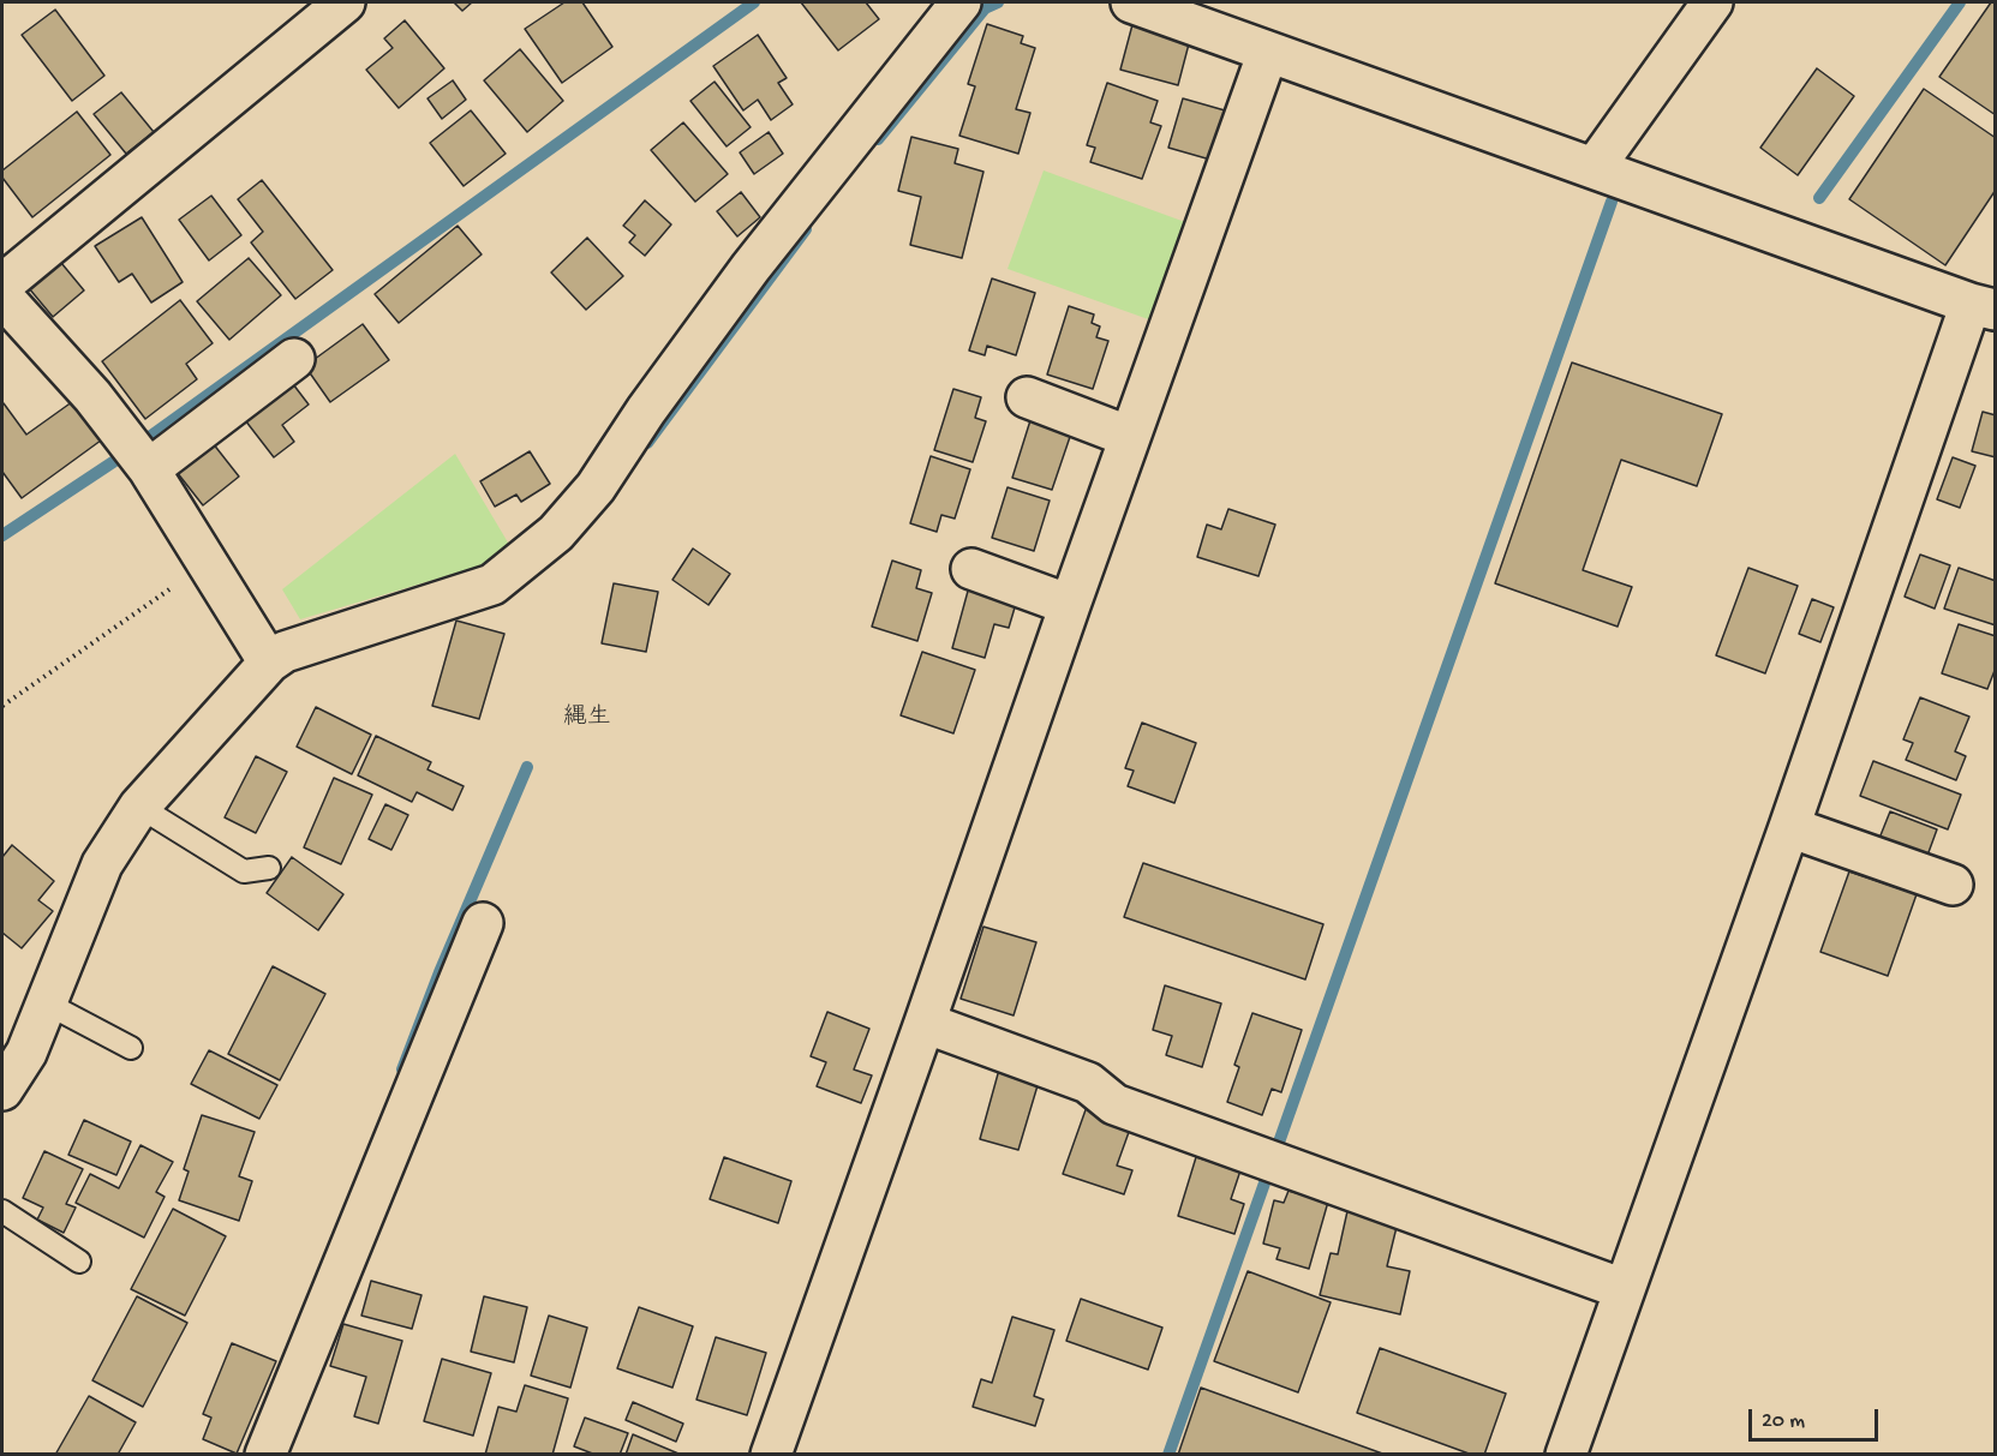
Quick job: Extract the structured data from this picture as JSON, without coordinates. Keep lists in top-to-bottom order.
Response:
{
  "districts": ["縄生"],
  "scale_bar": "20 m"
}
